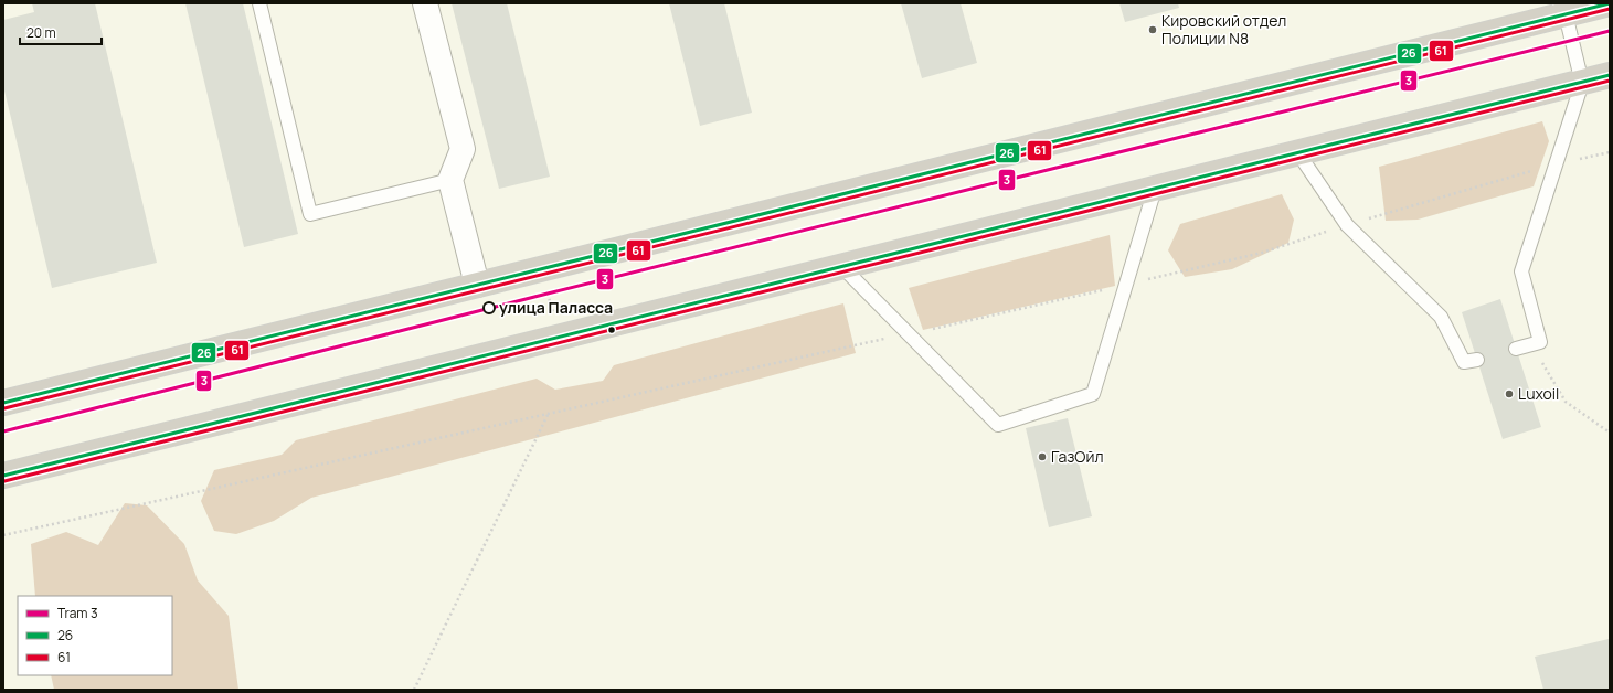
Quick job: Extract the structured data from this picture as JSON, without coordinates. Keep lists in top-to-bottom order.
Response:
{
  "places": [
    "Кировский отдел Полиции N8",
    "улица Паласса",
    "Luxoil",
    "ГазОйл"
  ],
  "lines": ["transit line 26", "transit line 61", "tram line 3"],
  "legend": ["Tram 3", "26", "61"],
  "scale_bar": "20 m"
}
